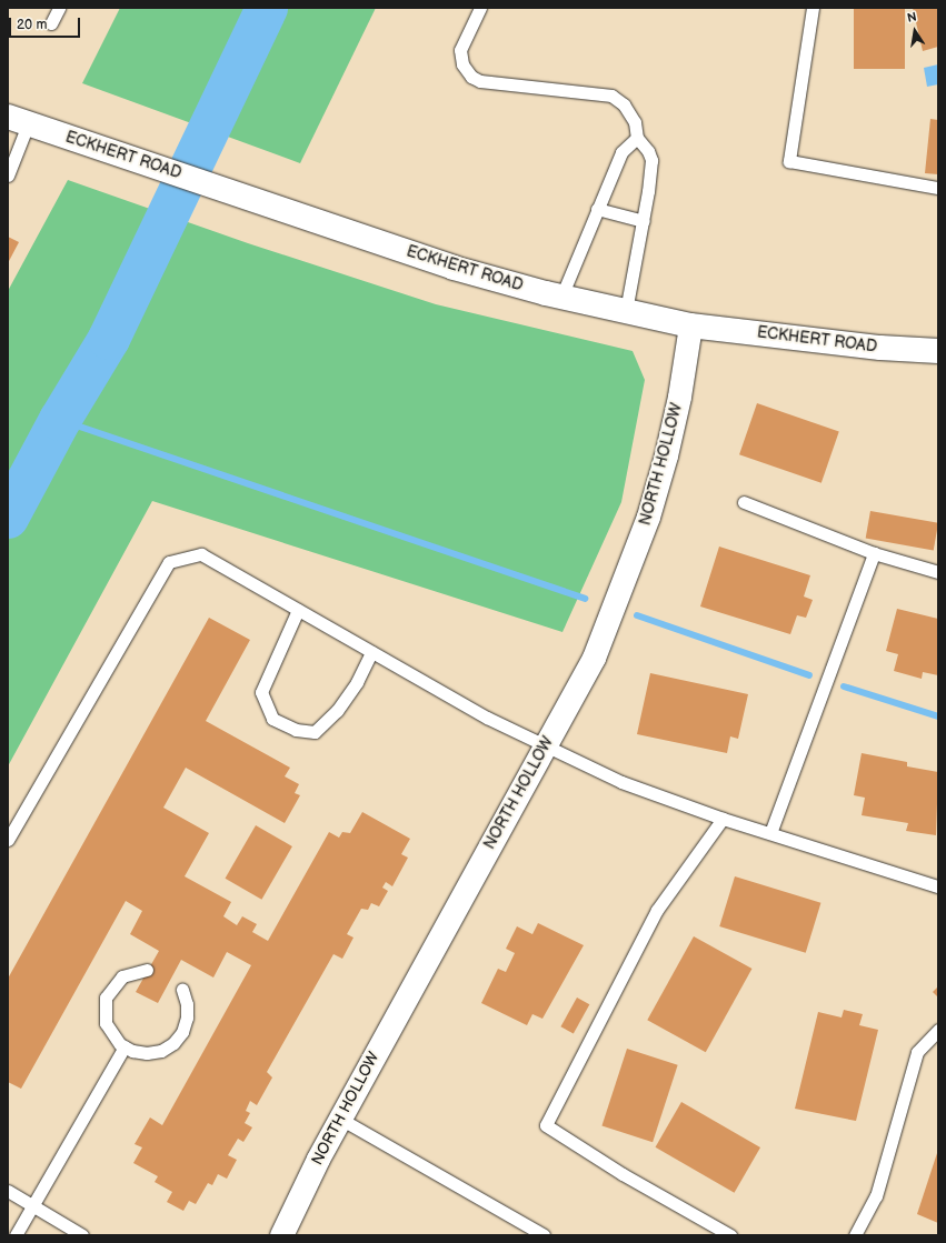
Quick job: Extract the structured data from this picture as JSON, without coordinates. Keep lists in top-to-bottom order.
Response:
{
  "streets": {
    "main road": ["ECKHERT ROAD"],
    "street": ["NORTH HOLLOW"]
  },
  "crossings": [
    ["ECKHERT ROAD", "NORTH HOLLOW"]
  ],
  "scale_bar": "20 m",
  "north": "top"
}
